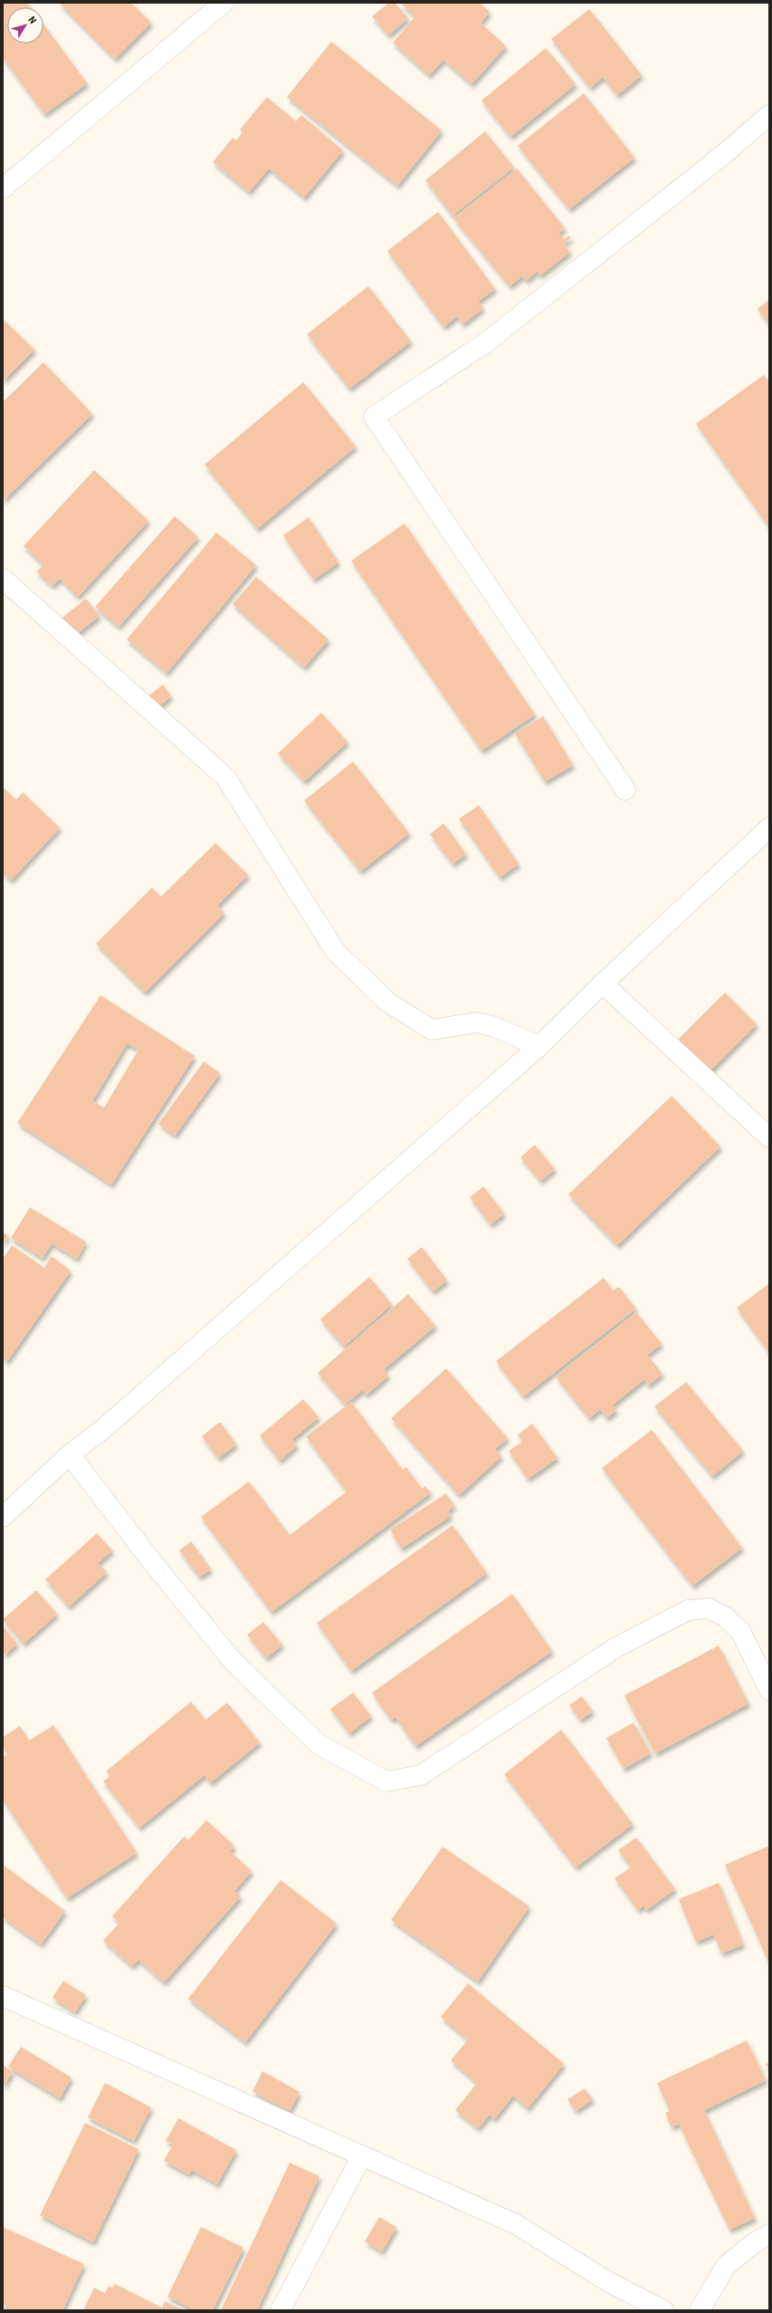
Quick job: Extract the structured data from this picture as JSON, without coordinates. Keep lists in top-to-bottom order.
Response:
{
  "north": "top right"
}
